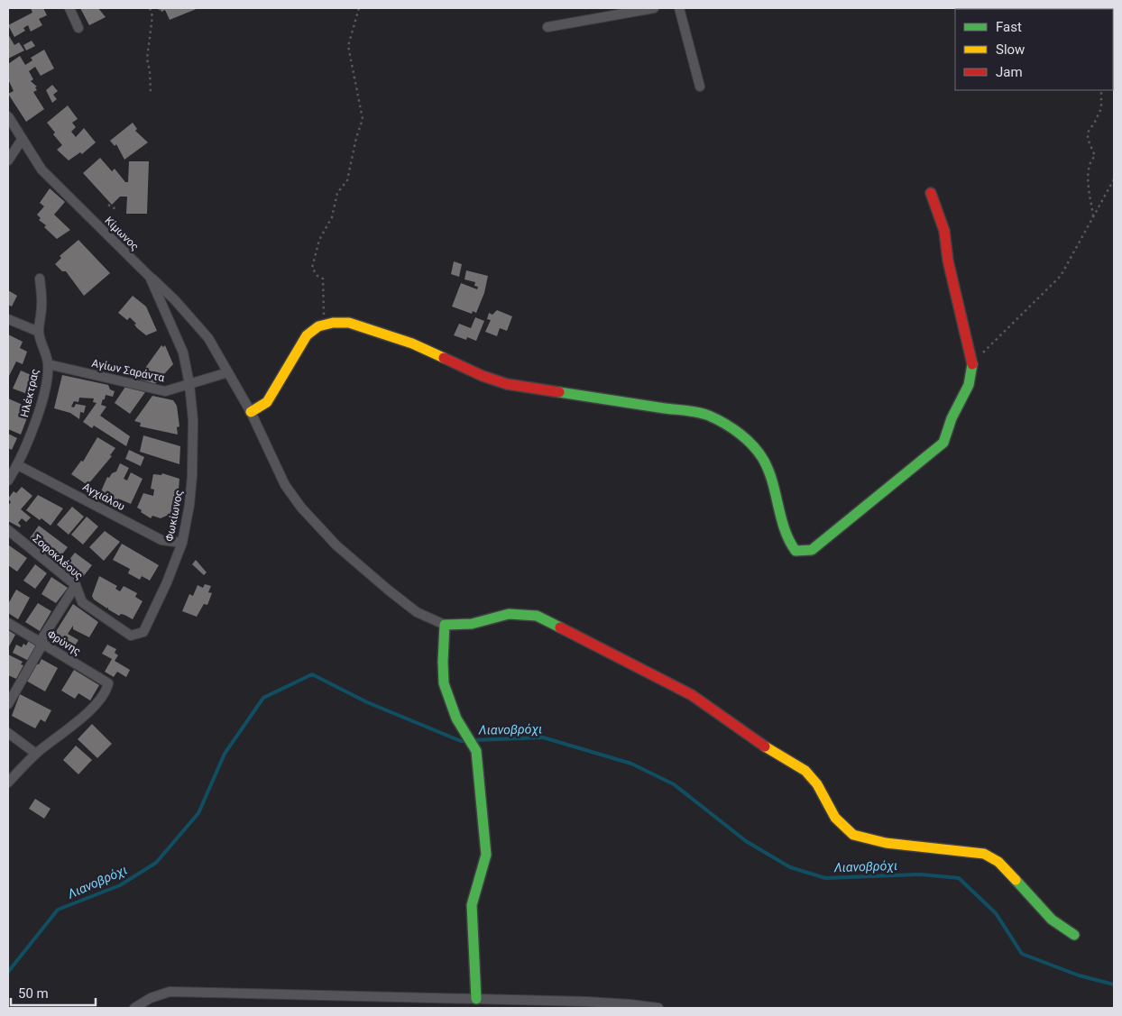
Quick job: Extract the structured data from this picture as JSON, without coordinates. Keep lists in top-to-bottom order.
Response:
{
  "streets": {
    "street": [
      "Κίμωνος",
      "Αγίων Σαράντα",
      "Ηλέκτρας",
      "Αγχιάλου",
      "Φωκίωνος",
      "Σοφοκλέους",
      "Φρύνης"
    ]
  },
  "crossings": [
    ["Κίμωνος", "Αγίων Σαράντα"],
    ["Κίμωνος", "Φωκίωνος"],
    ["Αγίων Σαράντα", "Ηλέκτρας"],
    ["Αγίων Σαράντα", "Φωκίωνος"],
    ["Ηλέκτρας", "Αγχιάλου"],
    ["Αγχιάλου", "Φωκίωνος"],
    ["Φωκίωνος", "Σοφοκλέους"]
  ],
  "water": ["Λιανοβρόχι"],
  "legend": ["Fast", "Slow", "Jam"],
  "scale_bar": "50 m"
}
